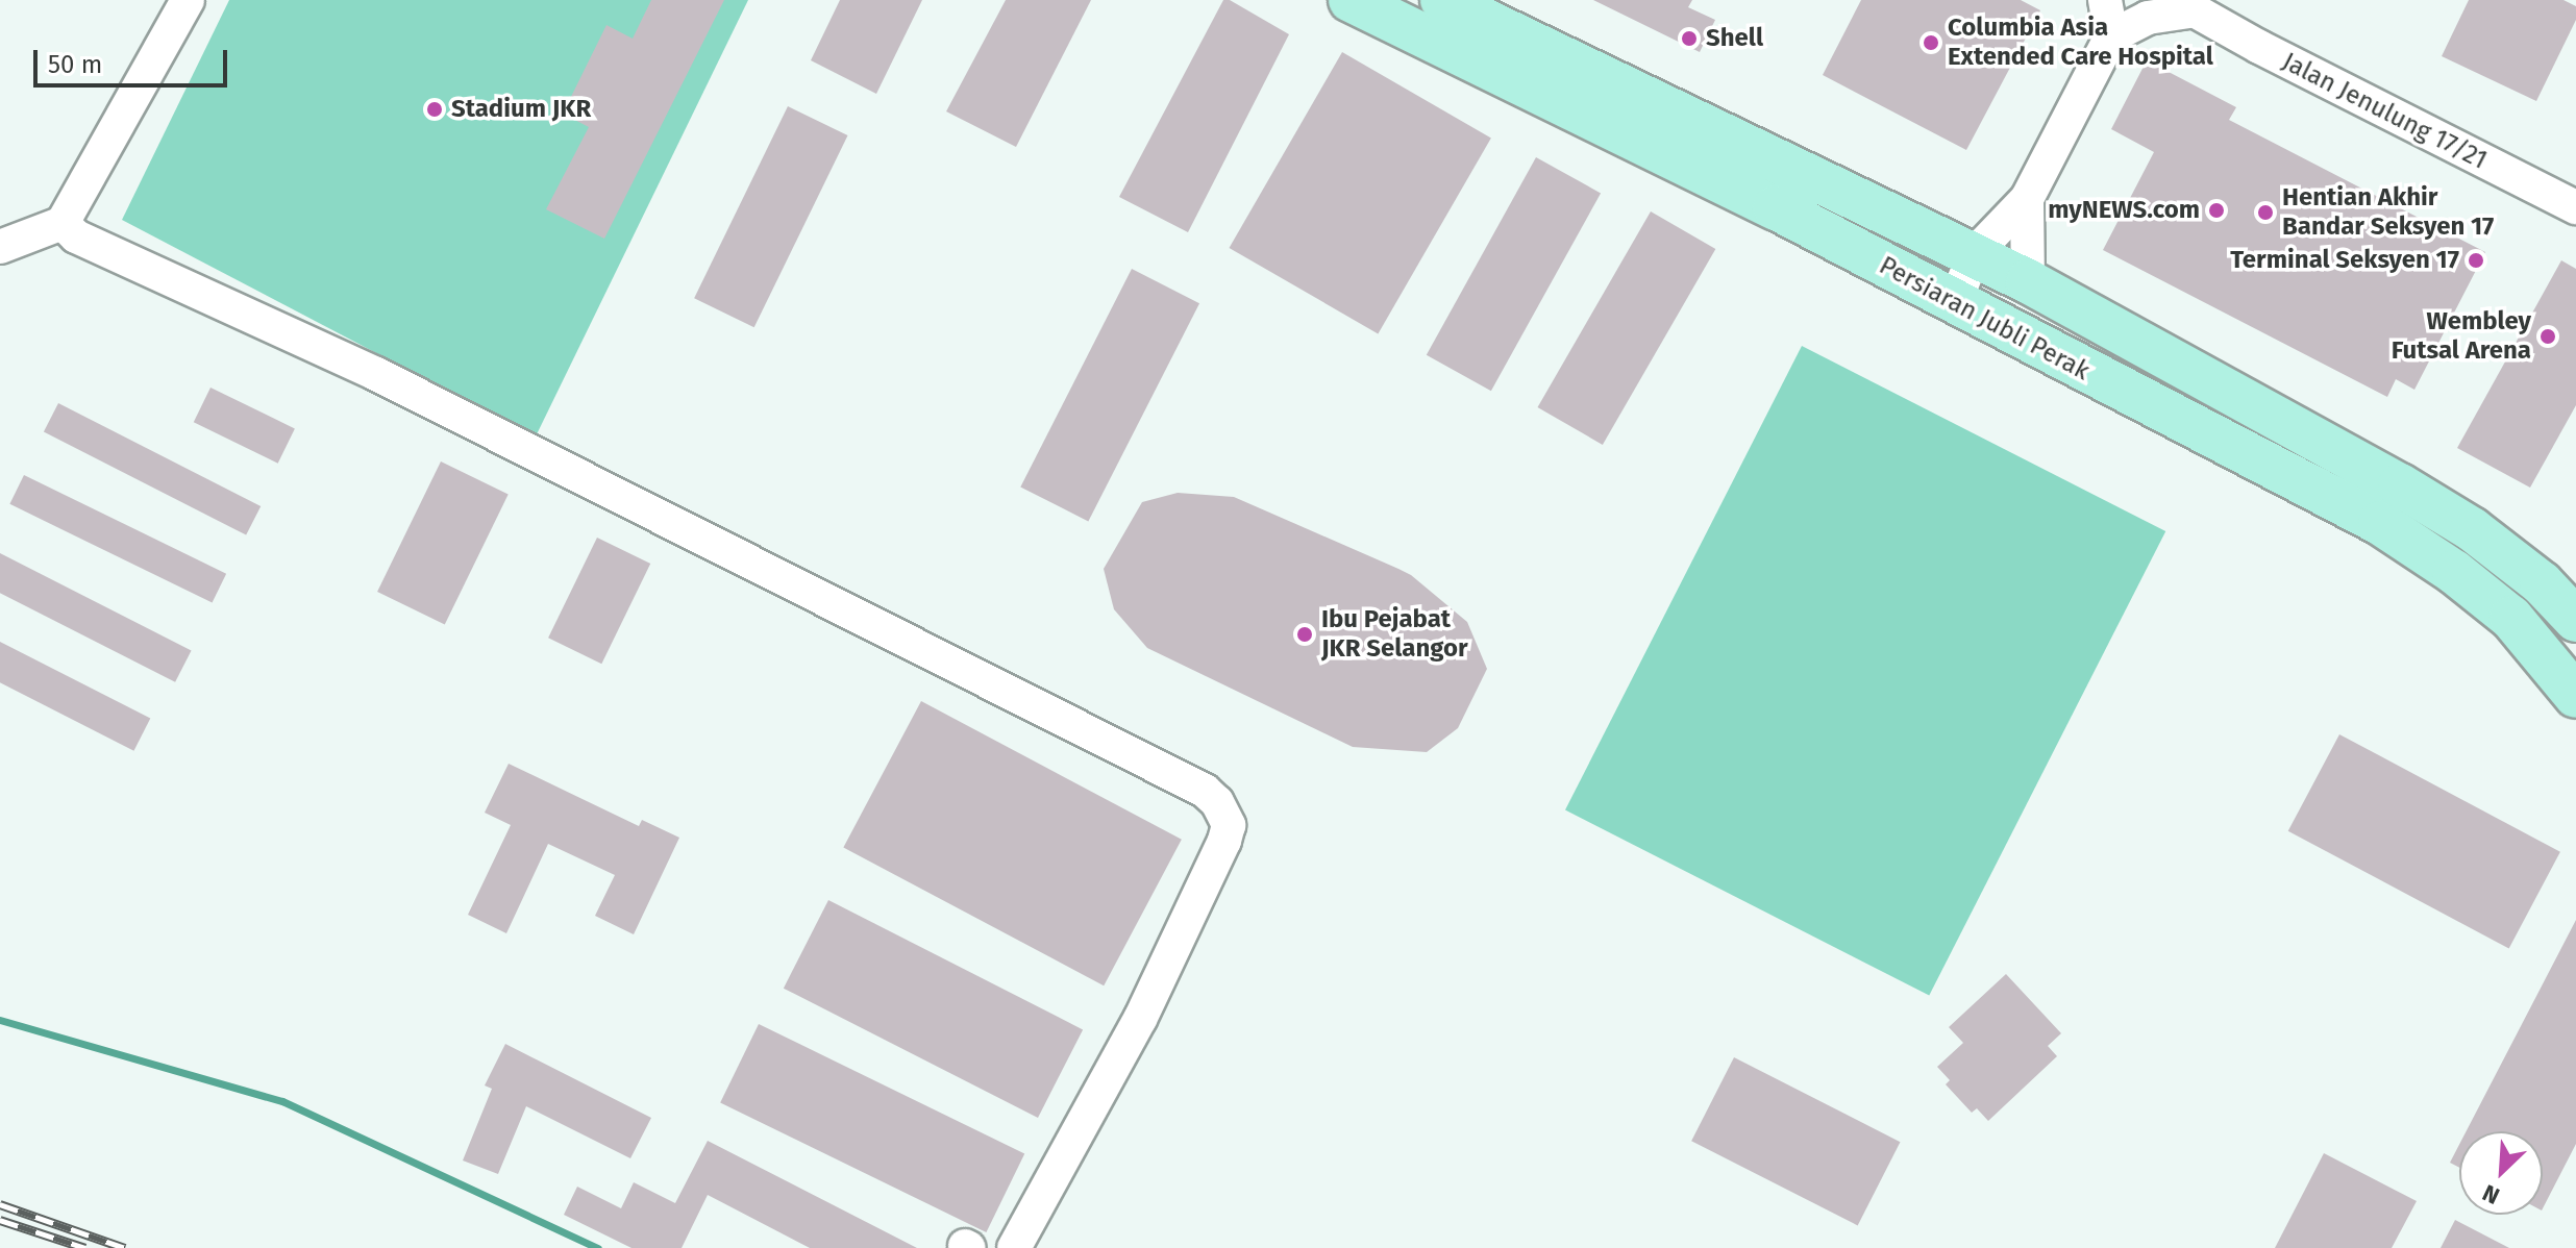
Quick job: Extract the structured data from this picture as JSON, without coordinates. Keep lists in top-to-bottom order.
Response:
{
  "streets": {
    "main road": ["Persiaran Jubli Perak"],
    "street": ["Jalan Jenulung 17/21"]
  },
  "places": [
    "Shell",
    "Columbia Asia Extended Care Hospital",
    "Stadium JKR",
    "myNEWS.com",
    "Hentian Akhir Bandar Seksyen 17",
    "Terminal Seksyen 17",
    "Wembley Futsal Arena",
    "Ibu Pejabat JKR Selangor"
  ],
  "scale_bar": "50 m",
  "north": "bottom left"
}
